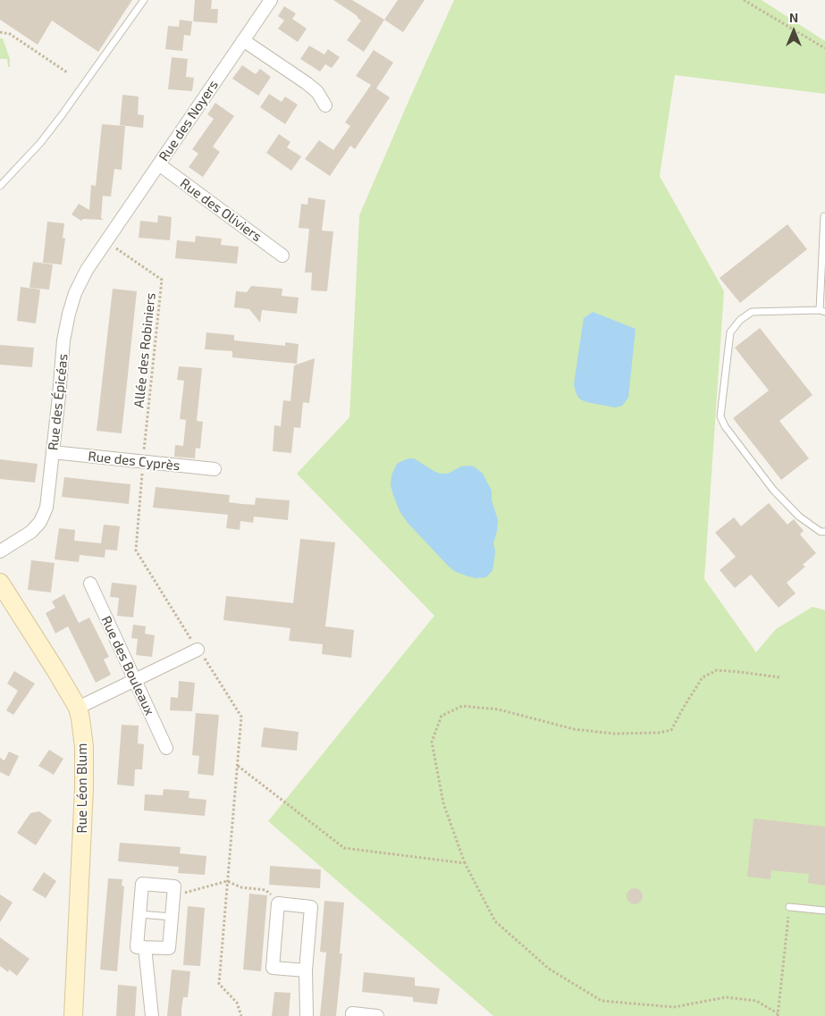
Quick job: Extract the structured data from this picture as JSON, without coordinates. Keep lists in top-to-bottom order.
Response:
{
  "streets": {
    "main road": ["Rue Léon Blum"],
    "street": [
      "Rue des Noyers",
      "Rue des Oliviers",
      "Rue des Épicéas",
      "Rue des Cyprès",
      "Rue des Bouleaux"
    ],
    "path": ["Allée des Robiniers"]
  },
  "crossings": [
    ["Rue des Noyers", "Rue des Oliviers"],
    ["Rue des Noyers", "Allée des Robiniers"],
    ["Rue des Noyers", "Rue des Épicéas"],
    ["Allée des Robiniers", "Rue des Épicéas"],
    ["Allée des Robiniers", "Rue des Cyprès"],
    ["Rue des Épicéas", "Rue des Cyprès"]
  ],
  "north": "top"
}
